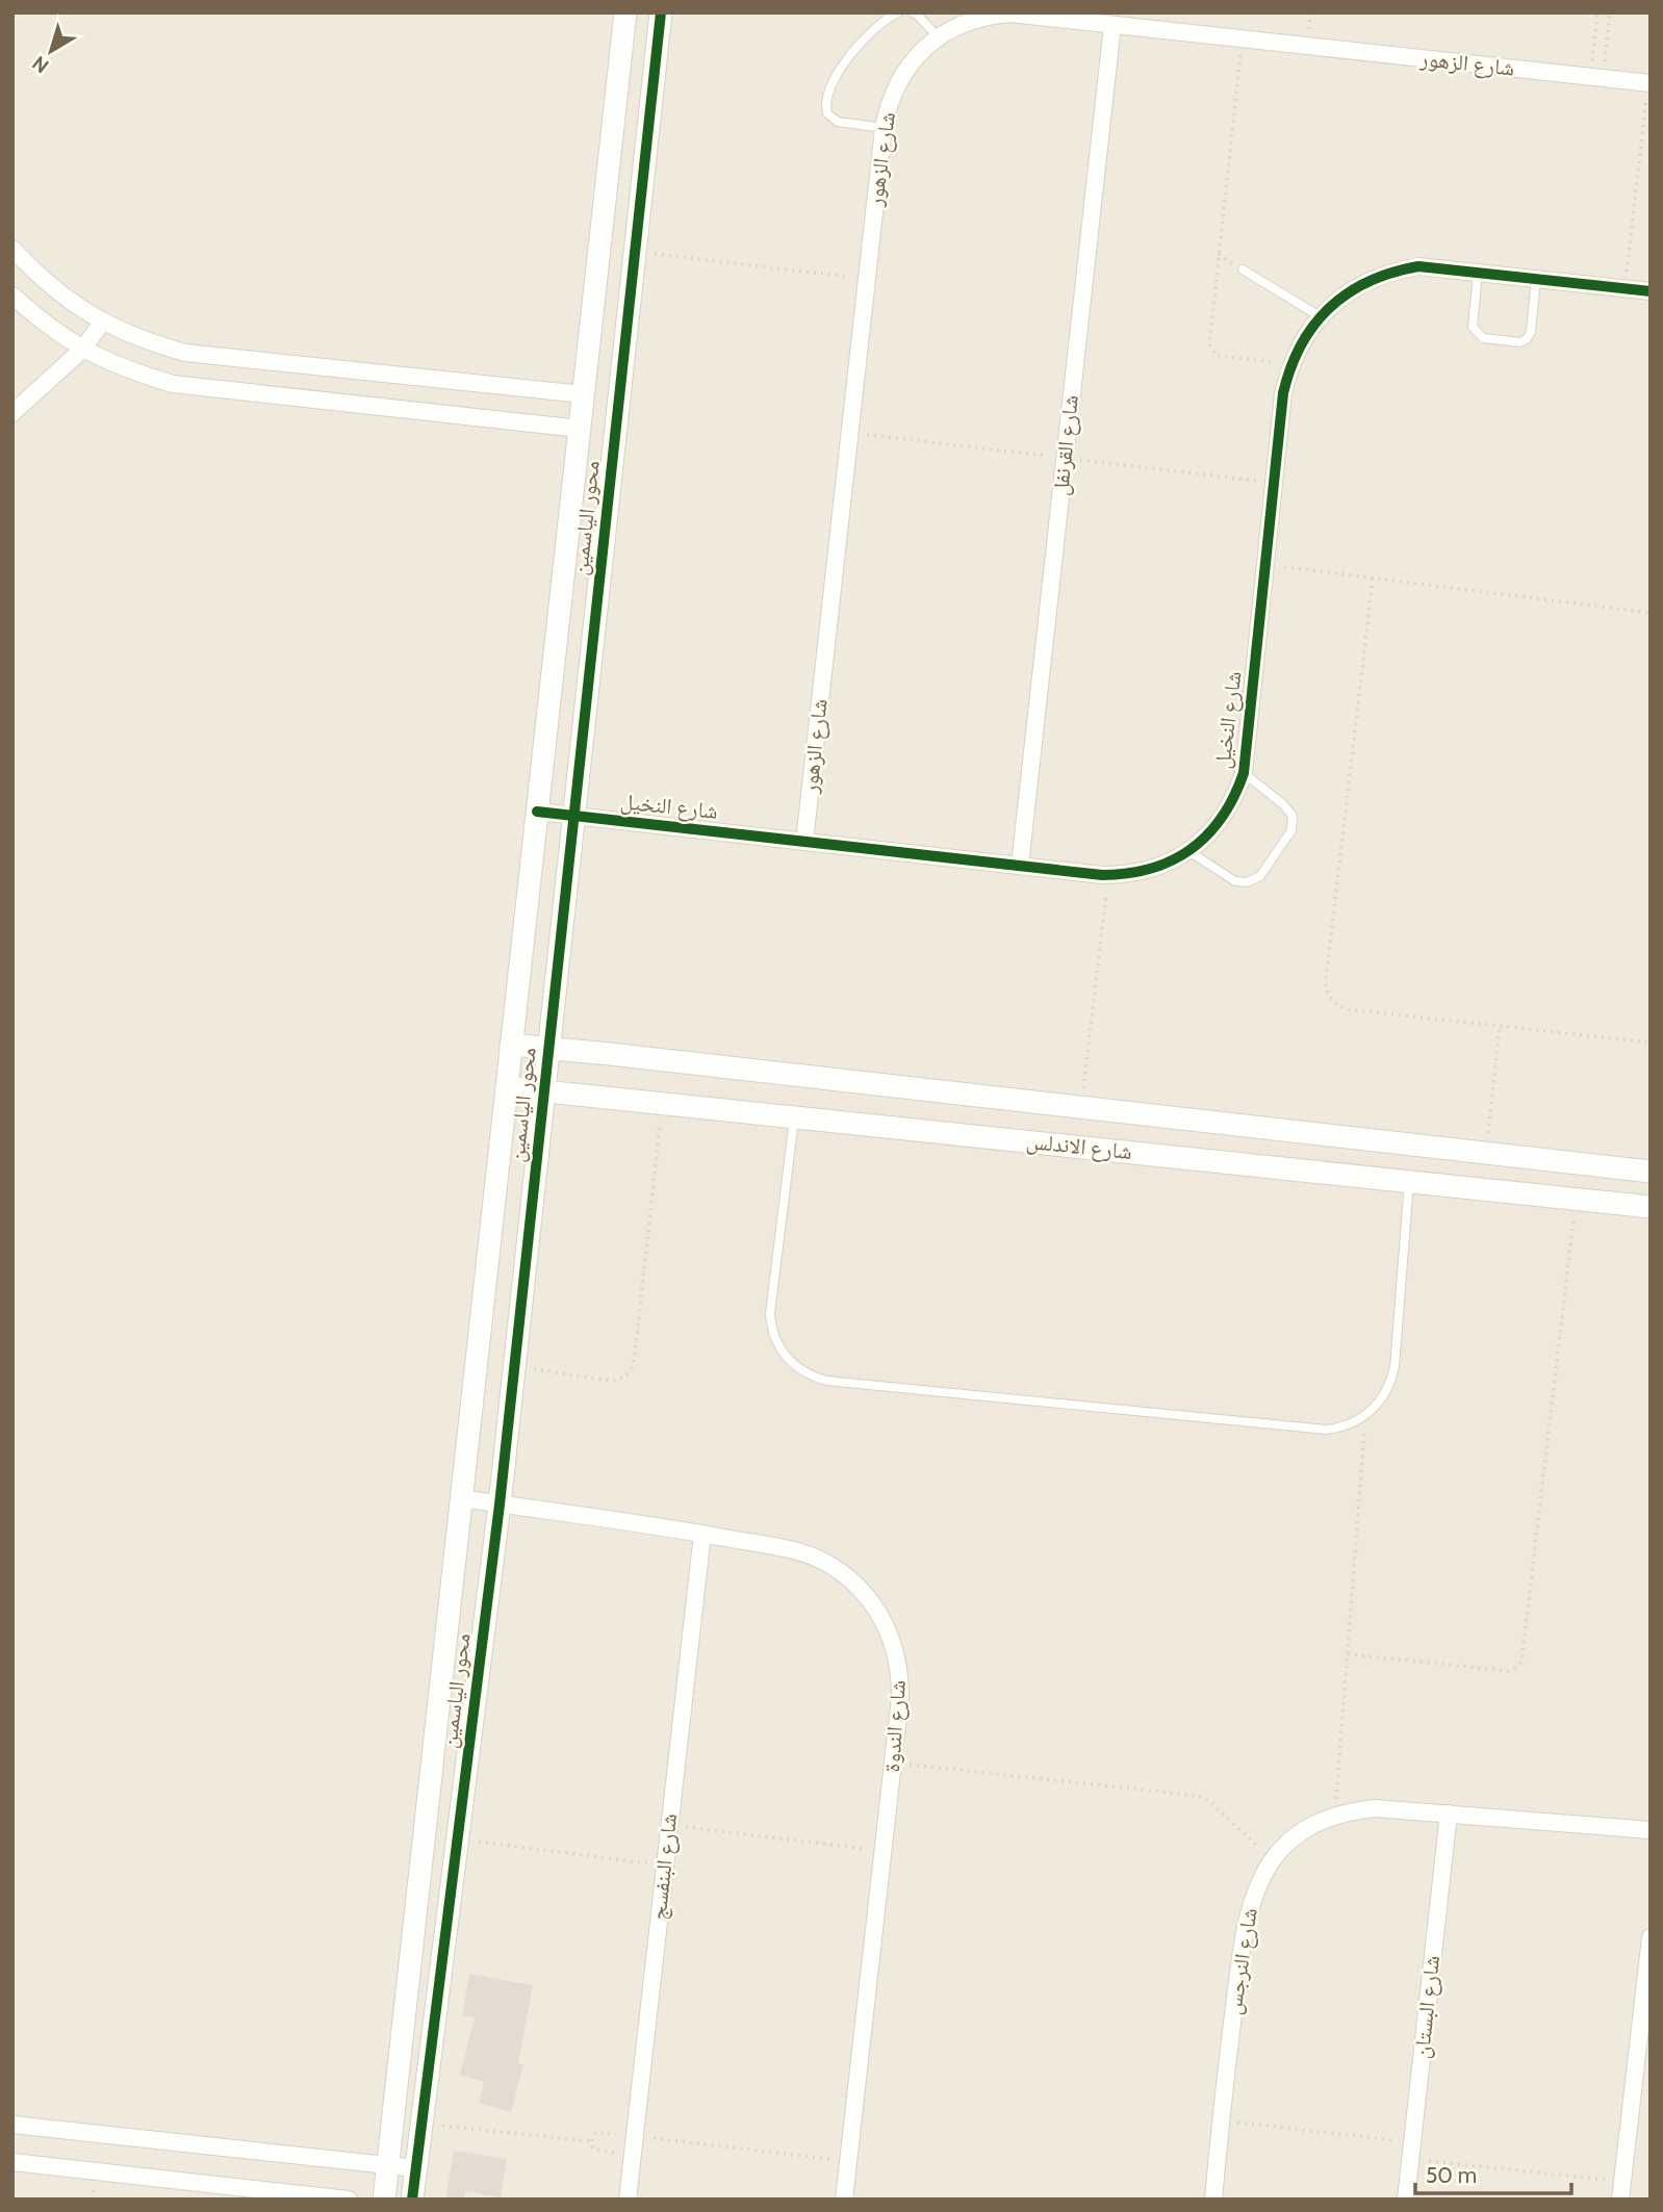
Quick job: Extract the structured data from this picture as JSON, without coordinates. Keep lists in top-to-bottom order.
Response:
{
  "streets": {
    "street": [
      "شارع الزهور",
      "شارع القرنفل",
      "محور الياسمين",
      "شارع النخيل",
      "شارع الاندلس",
      "شارع الندوة",
      "شارع البنفسج",
      "شارع النرجس",
      "شارع البستان"
    ]
  },
  "crossings": [
    ["شارع الزهور", "شارع القرنفل"],
    ["شارع الزهور", "شارع النخيل"],
    ["شارع القرنفل", "شارع النخيل"],
    ["محور الياسمين", "شارع النخيل"],
    ["محور الياسمين", "شارع الاندلس"],
    ["محور الياسمين", "شارع الندوة"],
    ["شارع الندوة", "شارع البنفسج"],
    ["شارع النرجس", "شارع البستان"]
  ],
  "scale_bar": "50 m",
  "north": "bottom left"
}
